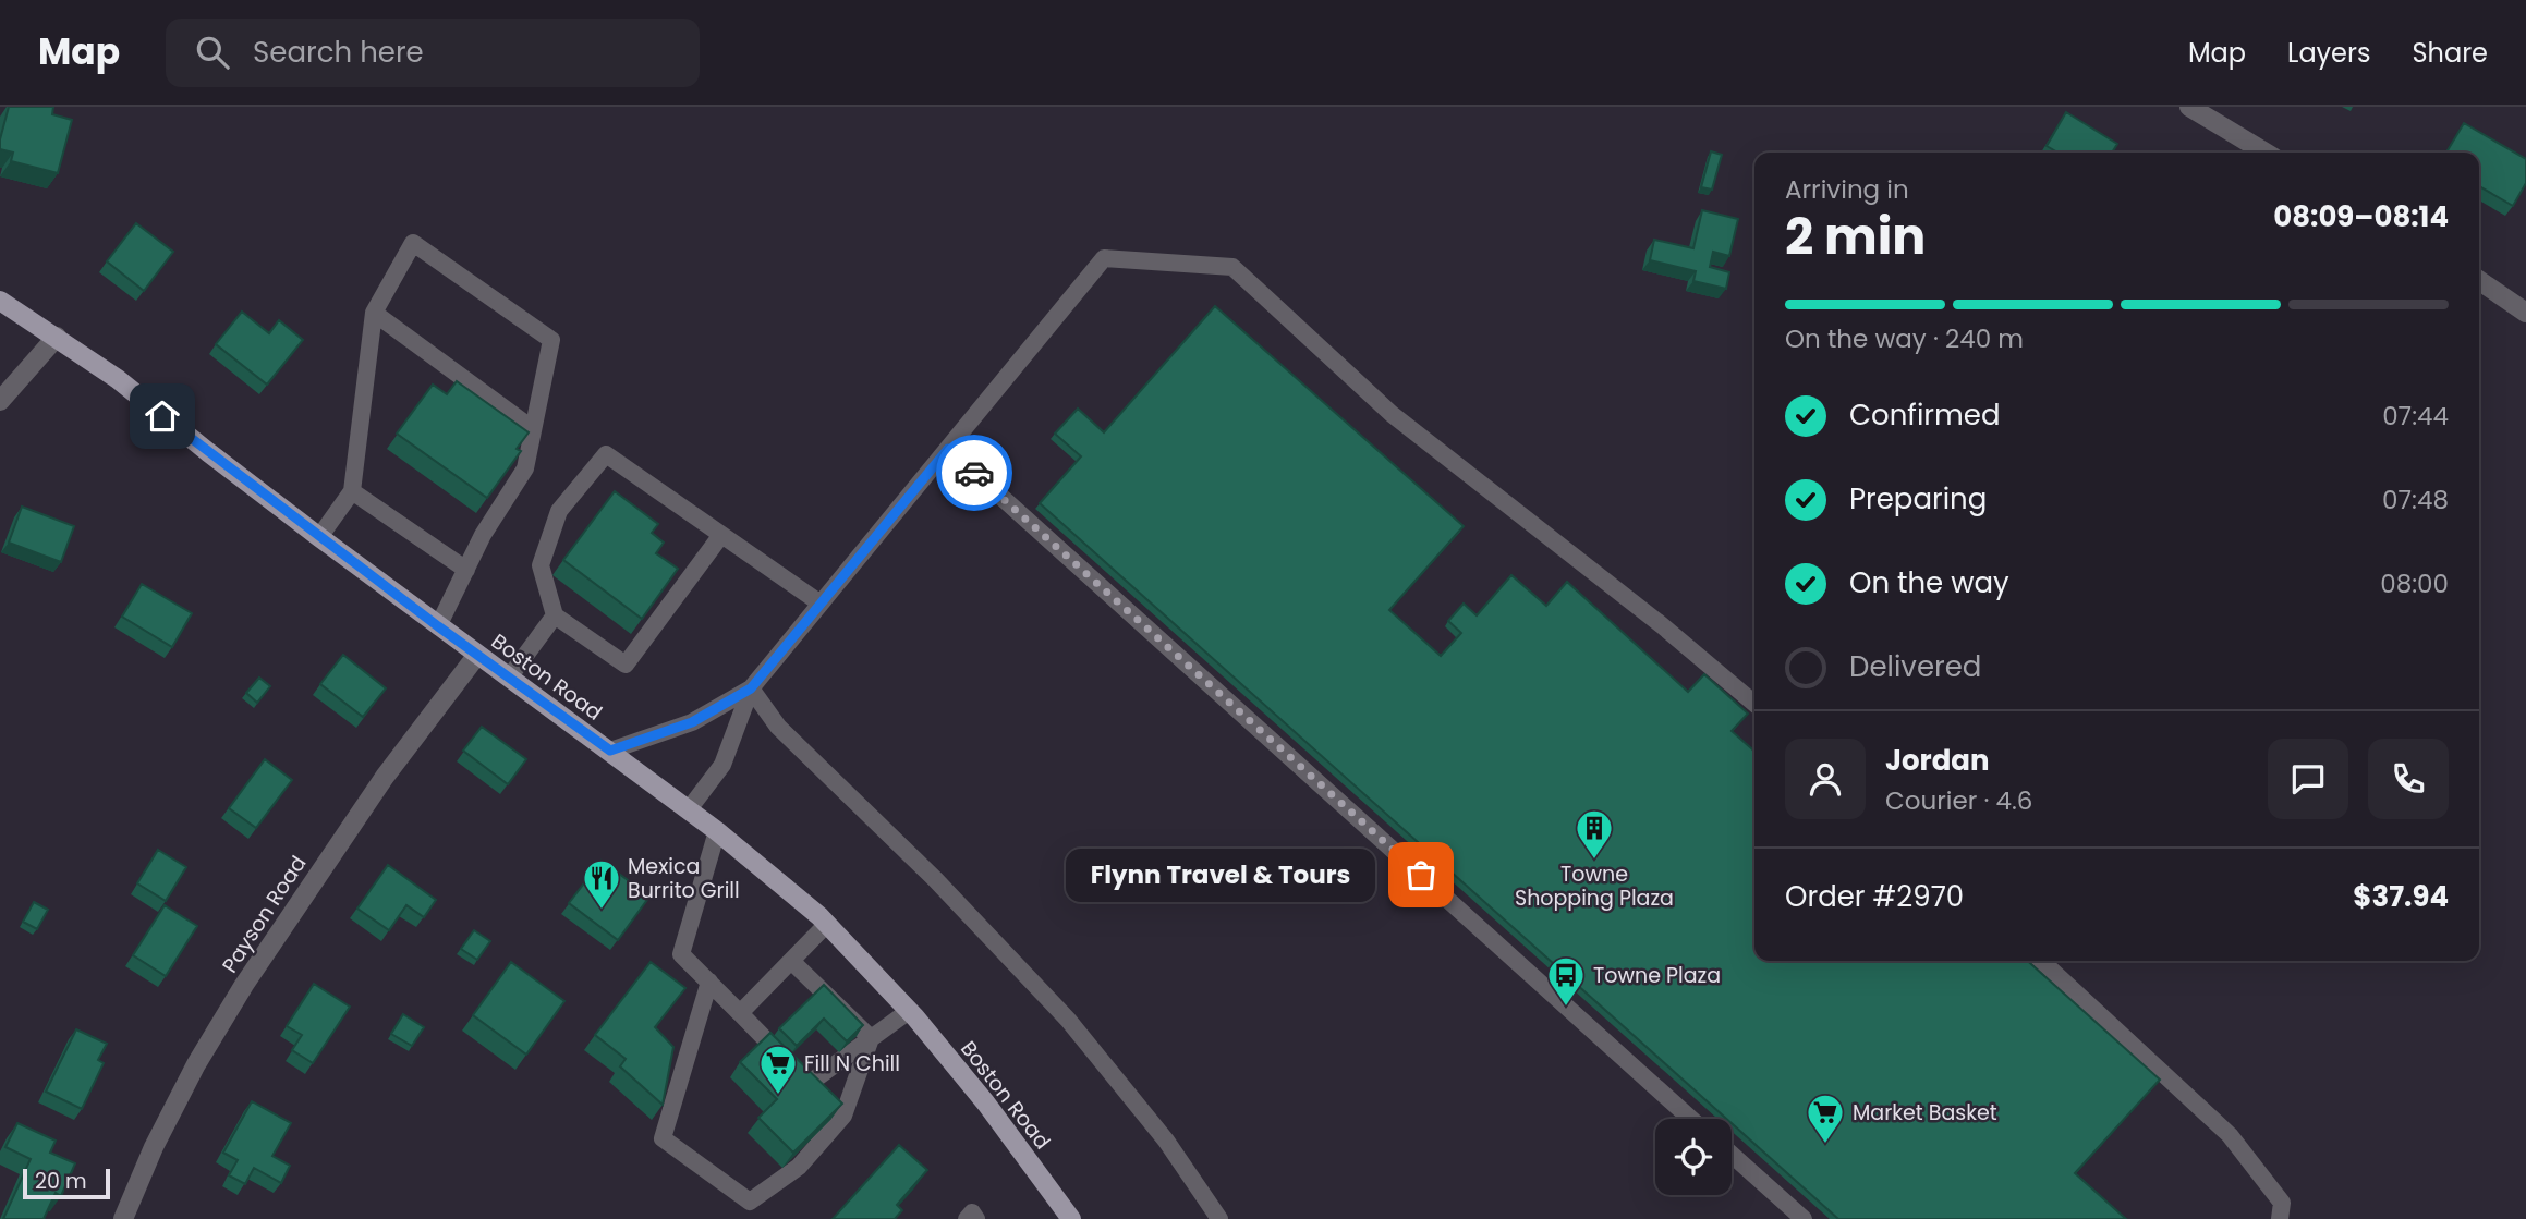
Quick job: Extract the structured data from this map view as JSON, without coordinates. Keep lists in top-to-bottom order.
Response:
{
  "streets": {
    "main road": ["Boston Road"],
    "street": ["Payson Road"]
  },
  "crossings": [
    ["Boston Road", "Payson Road"]
  ],
  "places": {
    "building": ["Towne Shopping Plaza"],
    "other": ["Flynn Travel & Tours"],
    "restaurant": ["Mexica Burrito Grill"],
    "bus stop": ["Towne Plaza"],
    "supermarket": ["Fill N Chill", "Market Basket"]
  },
  "scale_bar": "20 m",
  "page": {
    "header": "Map",
    "search": "Search here",
    "nav": ["Map", "Layers", "Share"],
    "heading": ["2 min", "Arriving in", "08:09–08:14"],
    "panel": [
      "Jordan",
      "Courier · 4.6",
      "Order #2970",
      "$37.94"
    ],
    "bar": "On the way · 240 m",
    "list": [
      ["Confirmed", "07:44"],
      ["Preparing", "07:48"],
      ["On the way", "08:00"],
      "Delivered"
    ],
    "bubble": "Flynn Travel & Tours",
    "scale": "20 m"
  }
}
